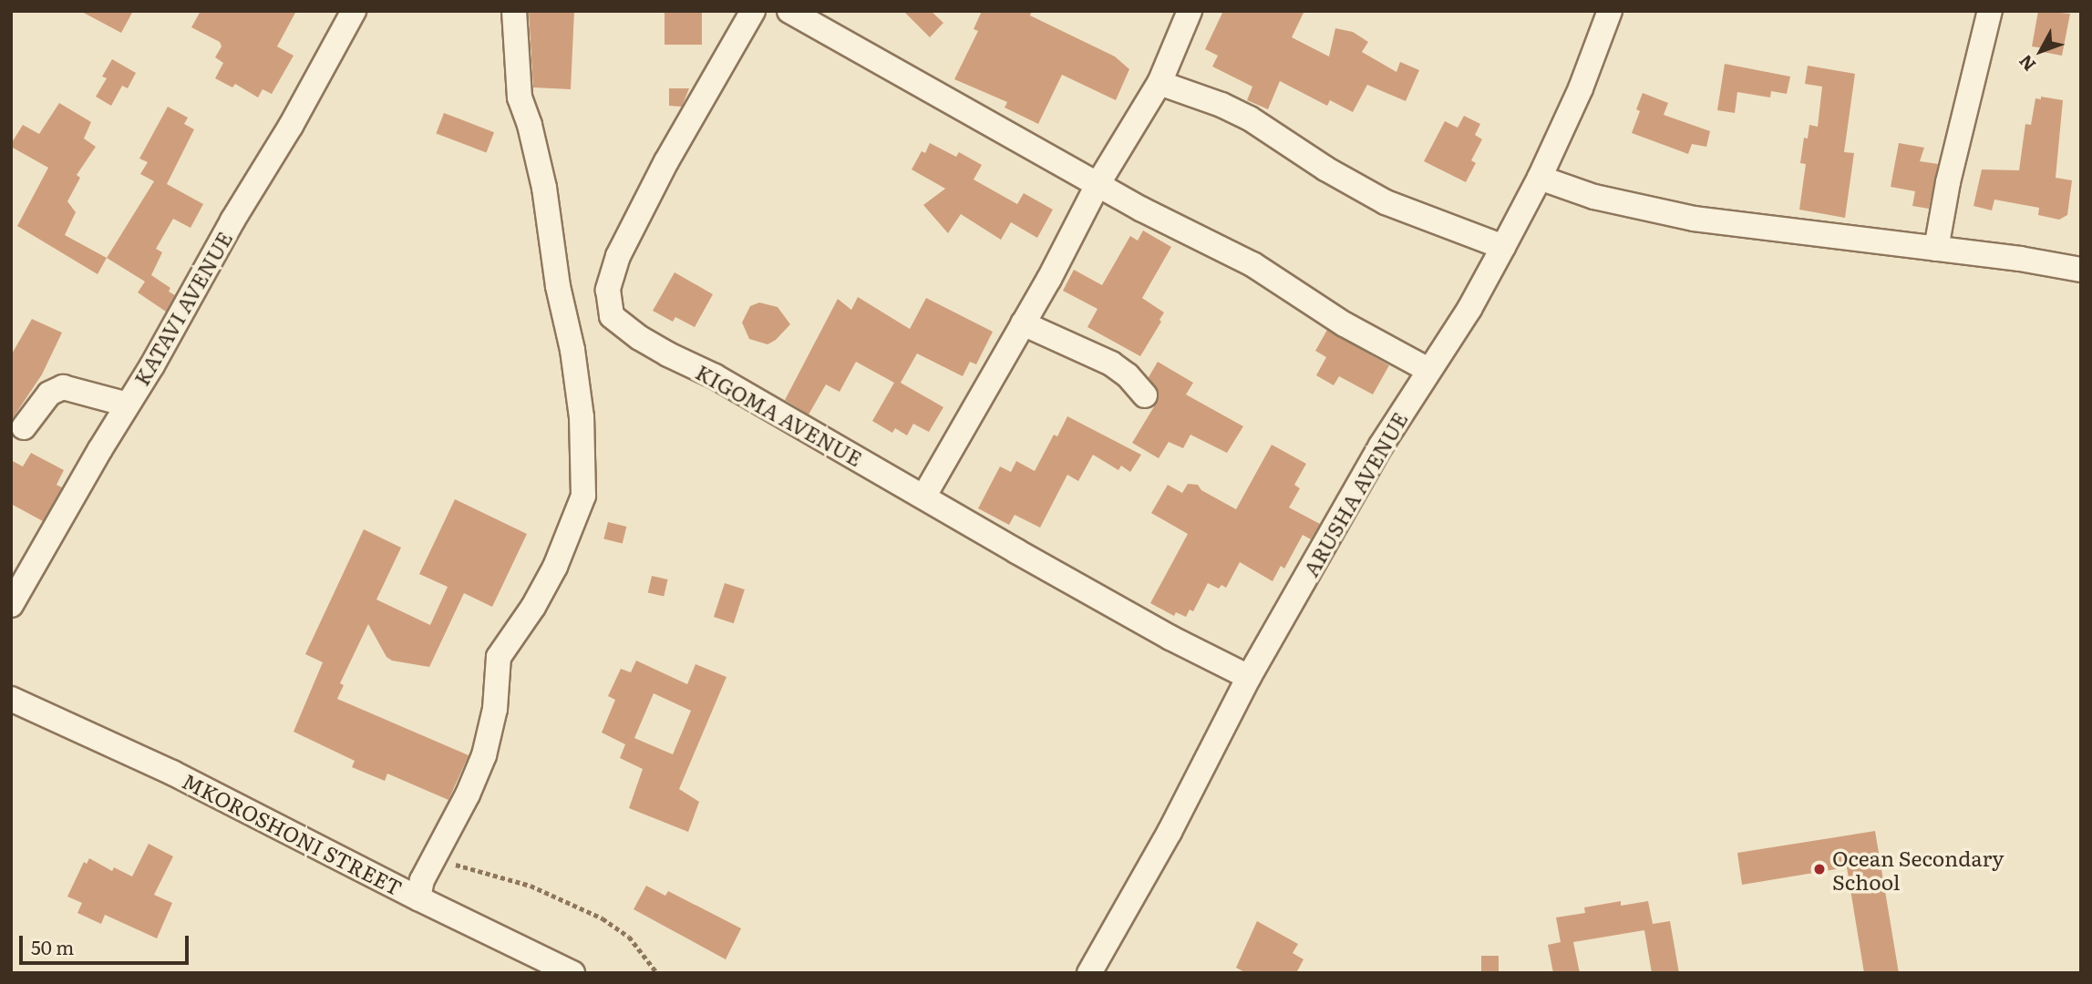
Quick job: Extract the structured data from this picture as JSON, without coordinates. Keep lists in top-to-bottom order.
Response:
{
  "streets": {
    "street": [
      "KATAVI AVENUE",
      "KIGOMA AVENUE",
      "ARUSHA AVENUE",
      "MKOROSHONI STREET"
    ]
  },
  "crossings": [
    ["KIGOMA AVENUE", "ARUSHA AVENUE"]
  ],
  "places": ["Ocean Secondary School"],
  "scale_bar": "50 m",
  "north": "bottom left"
}
